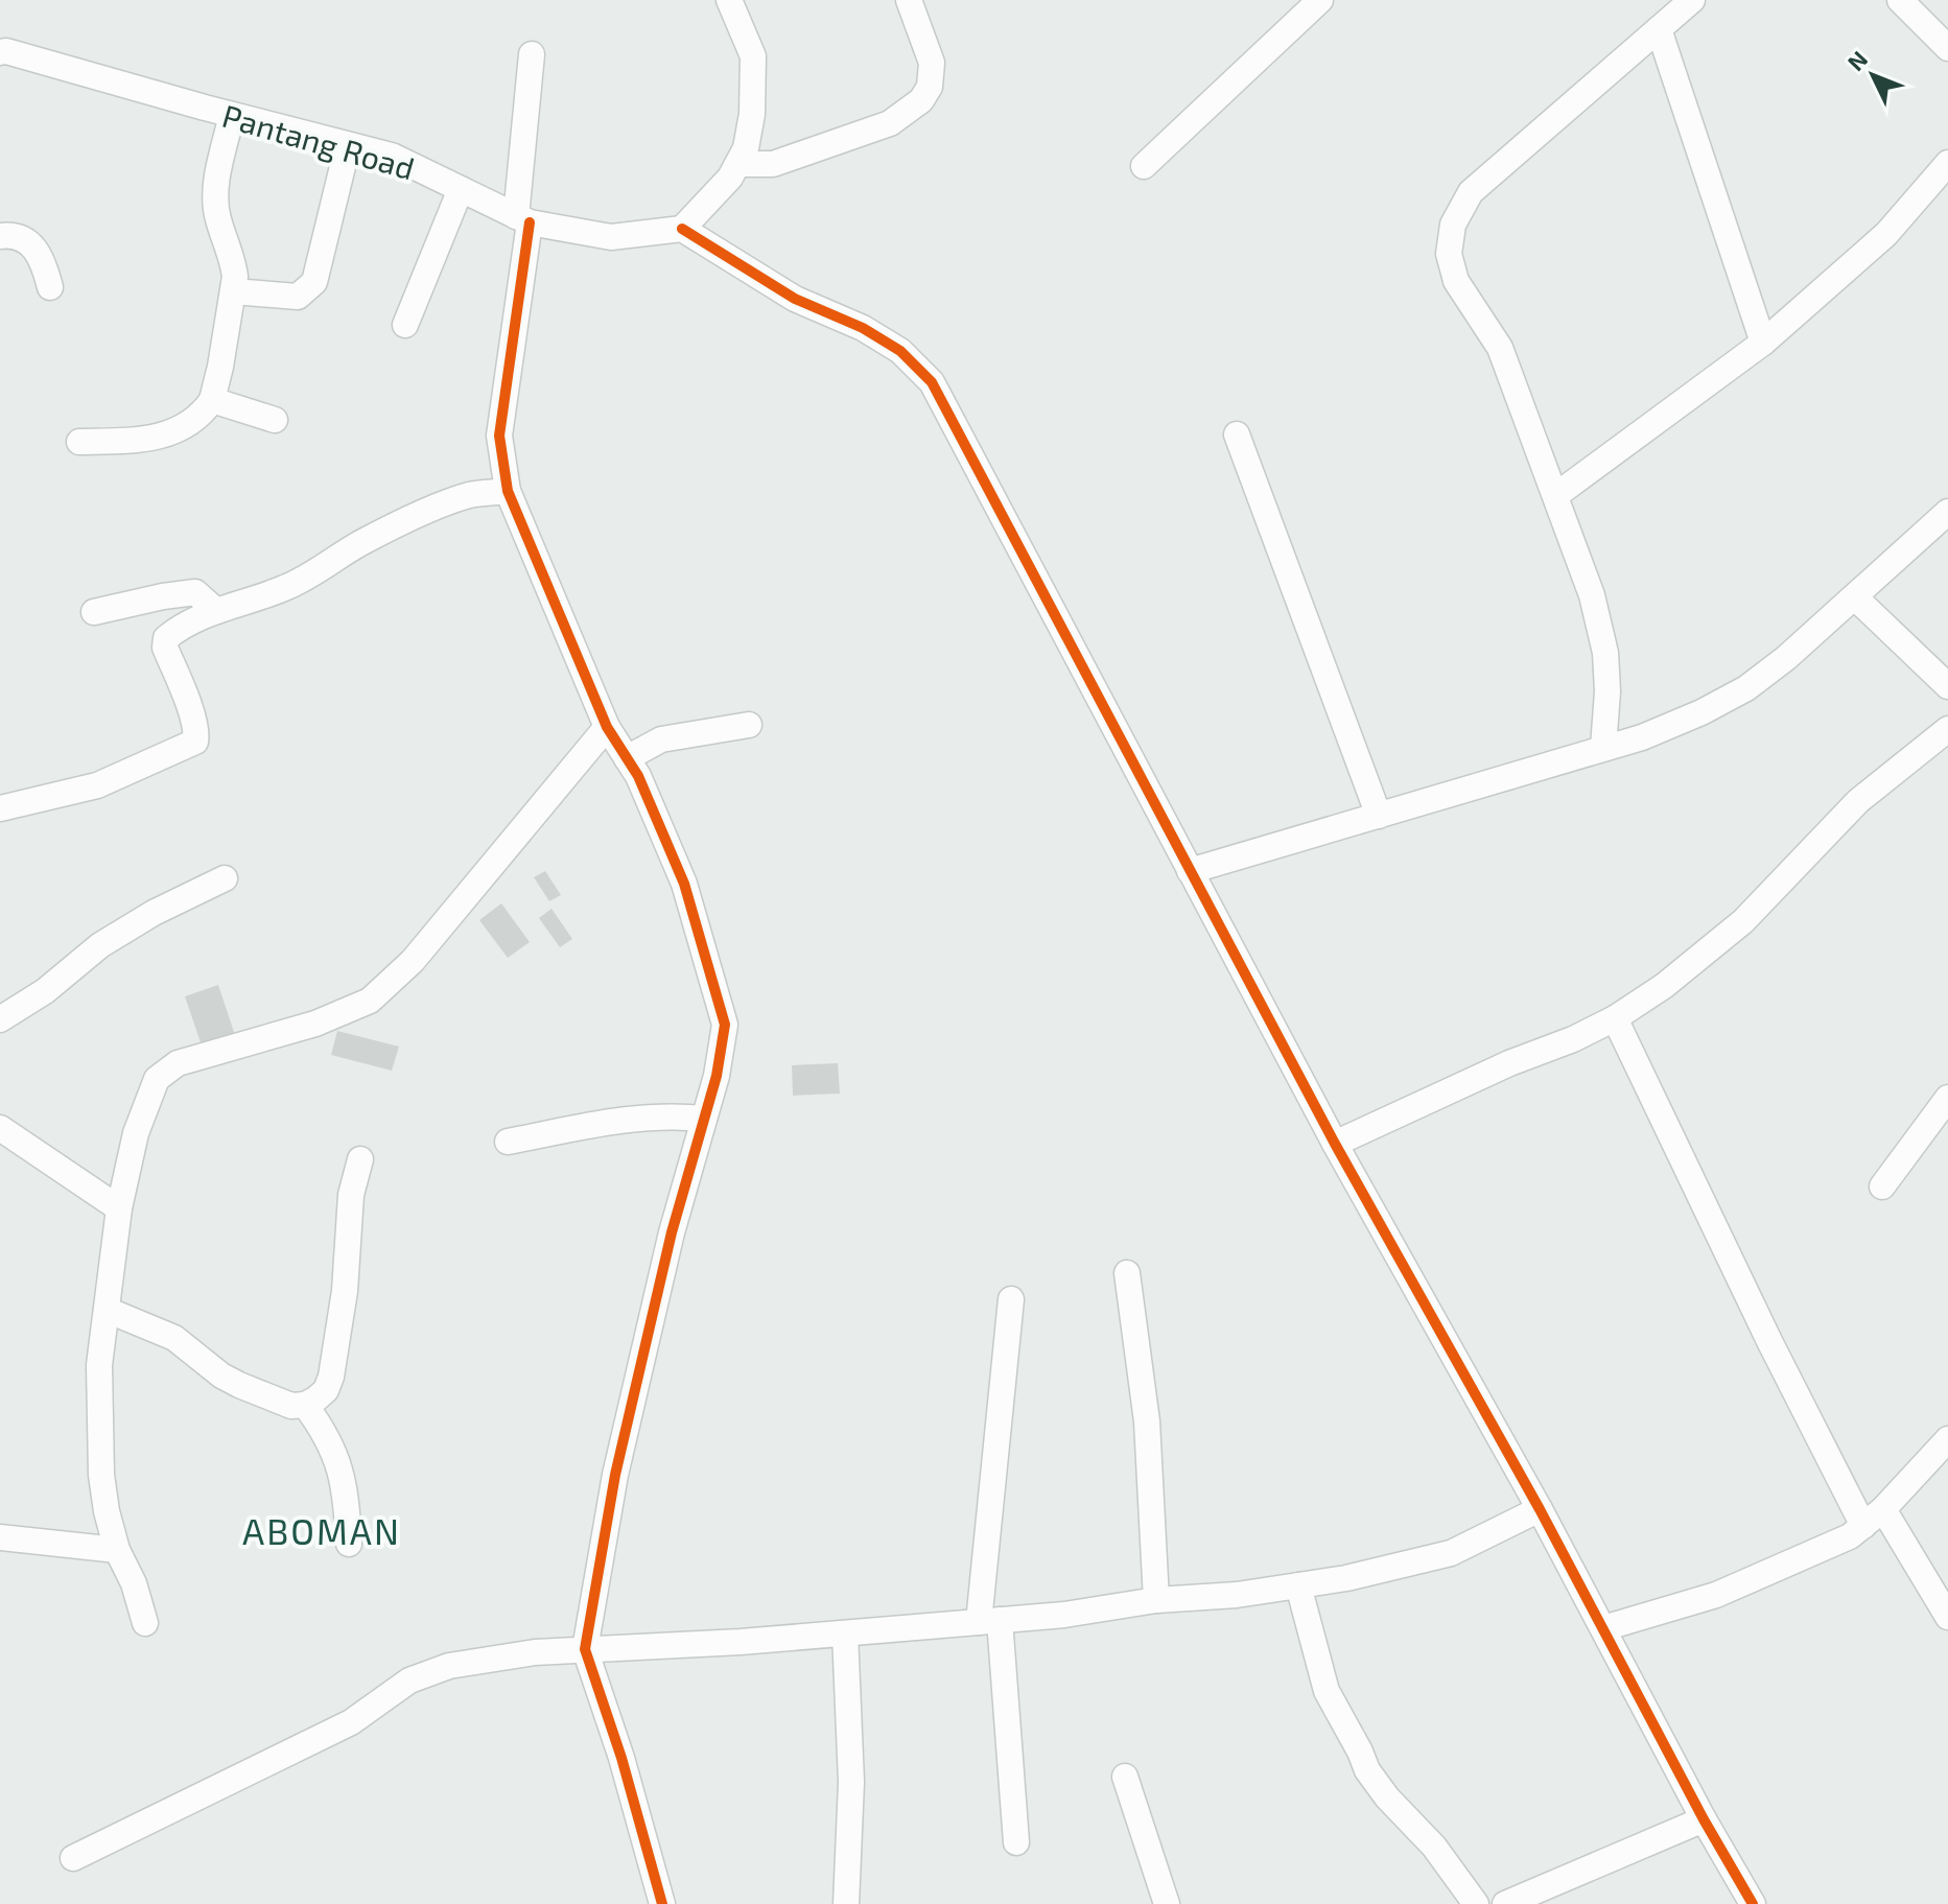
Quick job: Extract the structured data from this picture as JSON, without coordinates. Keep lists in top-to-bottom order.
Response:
{
  "streets": {
    "street": ["Pantang Road"]
  },
  "districts": ["ABOMAN"],
  "north": "top left"
}
